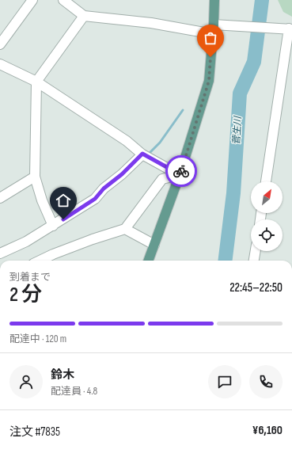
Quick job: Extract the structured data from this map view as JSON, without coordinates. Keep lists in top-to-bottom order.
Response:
{
  "water": ["菅生川"],
  "north": "top right",
  "page": {
    "heading": ["2 分", "到着まで", "22:45–22:50"],
    "panel": [
      "鈴木",
      "配達員 · 4.8",
      "注文 #7835",
      "¥6,160"
    ],
    "bar": "配達中 · 120 m"
  }
}
